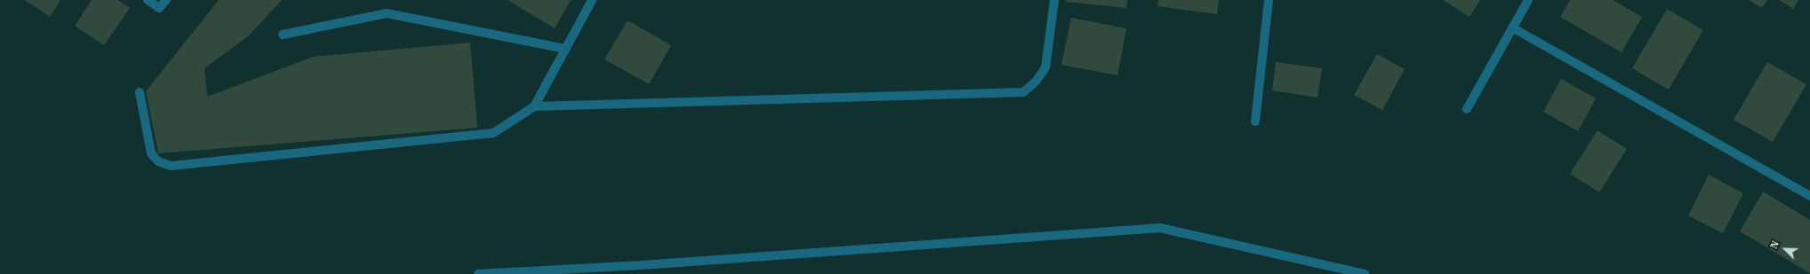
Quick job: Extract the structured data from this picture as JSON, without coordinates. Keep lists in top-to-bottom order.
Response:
{
  "north": "top left"
}
